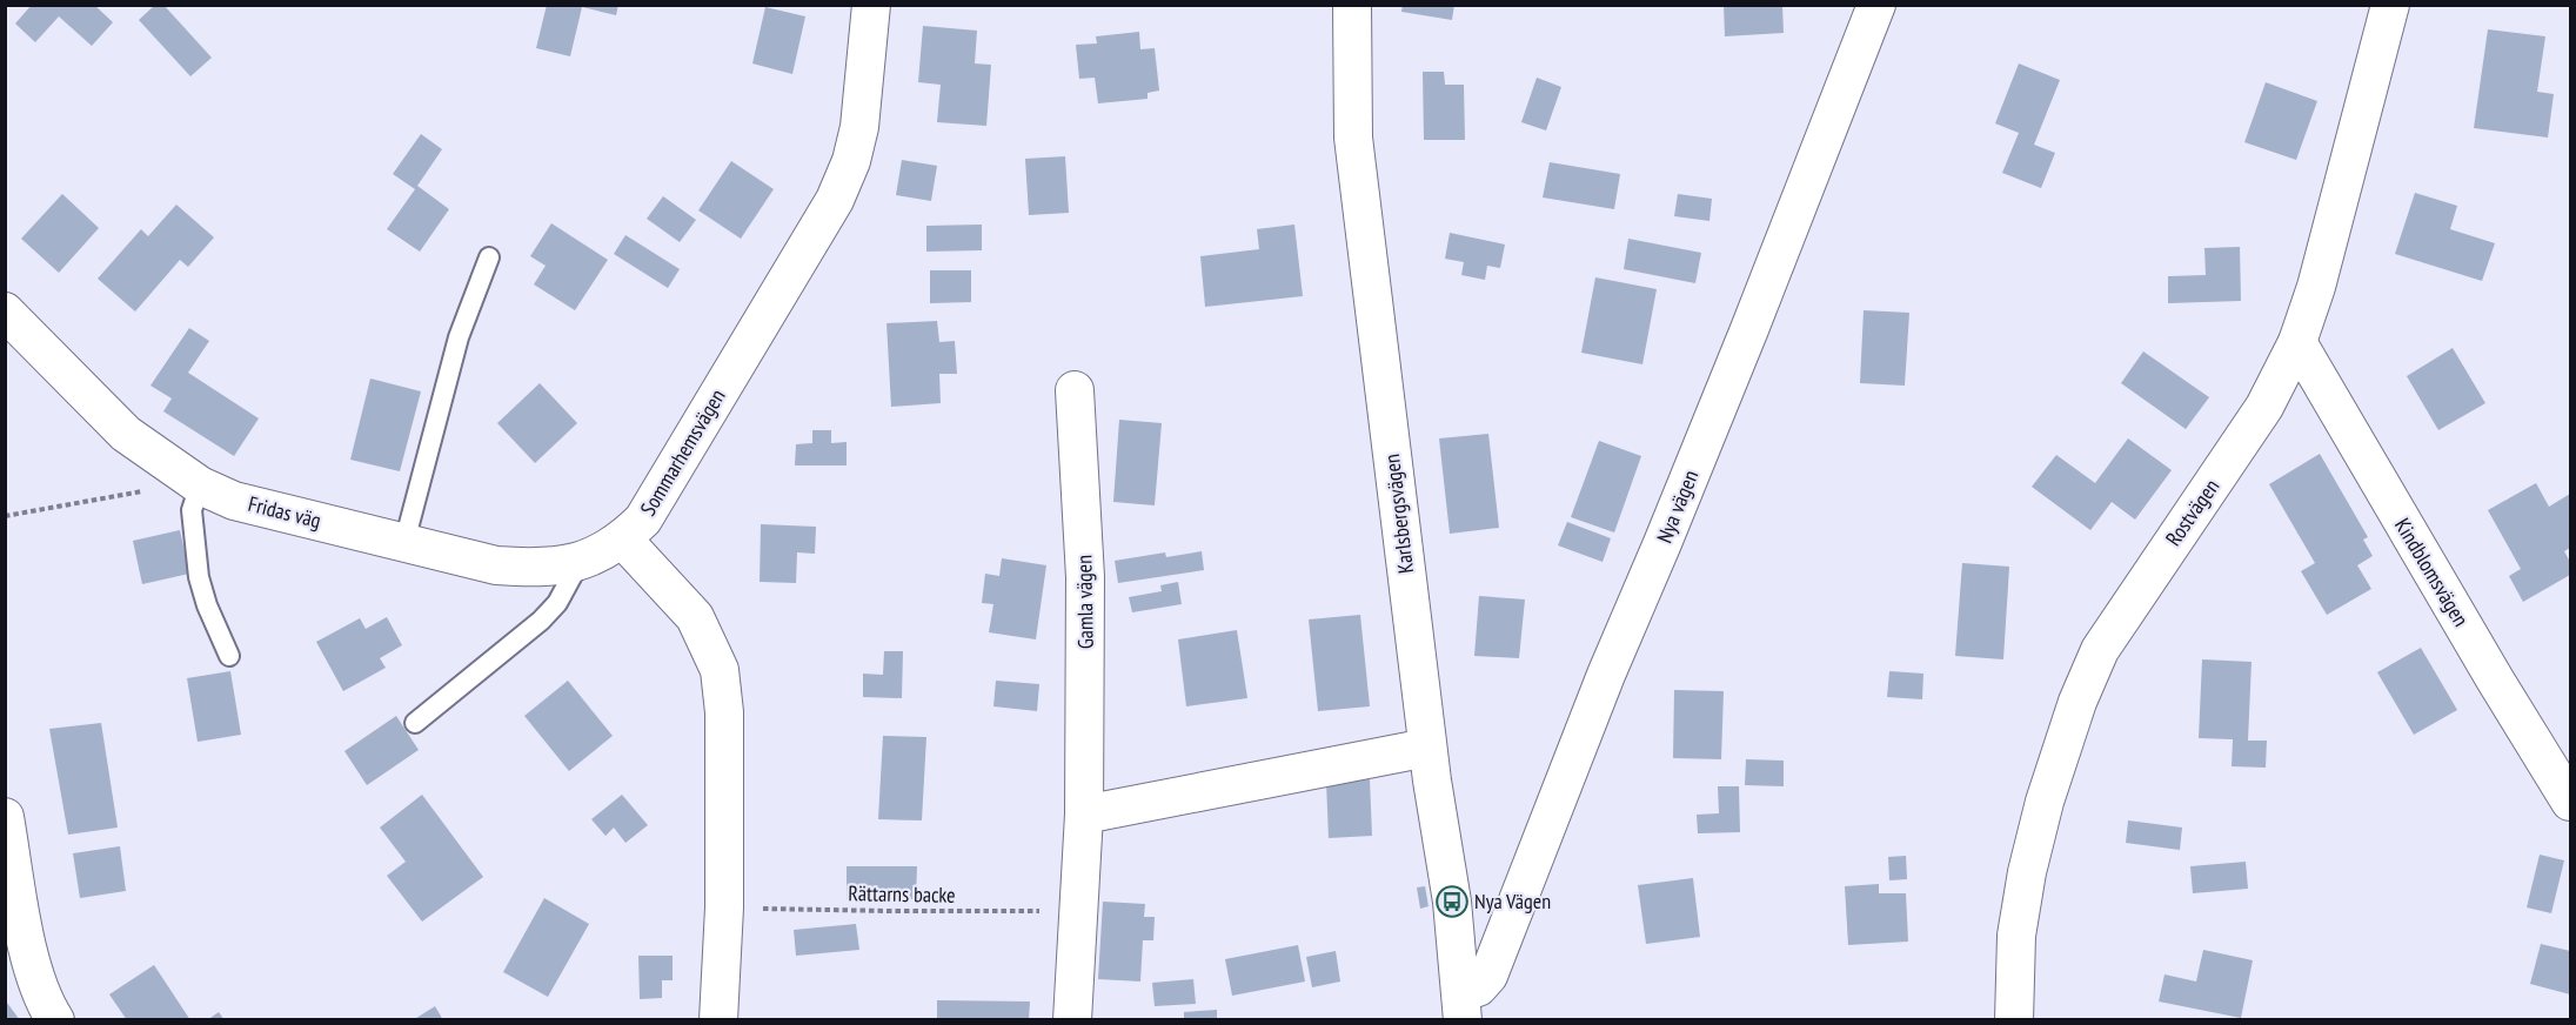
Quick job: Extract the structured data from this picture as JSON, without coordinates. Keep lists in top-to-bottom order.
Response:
{
  "streets": {
    "street": [
      "Sommarhemsvägen",
      "Nya vägen",
      "Fridas väg",
      "Rostvägen",
      "Karlsbergsvägen",
      "Kindblomsvägen",
      "Gamla vägen"
    ],
    "path": ["Rättarns backe"]
  },
  "crossings": [
    ["Sommarhemsvägen", "Fridas väg"],
    ["Nya vägen", "Karlsbergsvägen"],
    ["Rostvägen", "Kindblomsvägen"],
    ["Gamla vägen", "Rättarns backe"]
  ],
  "places": {
    "bus stop": ["Nya Vägen"]
  }
}
